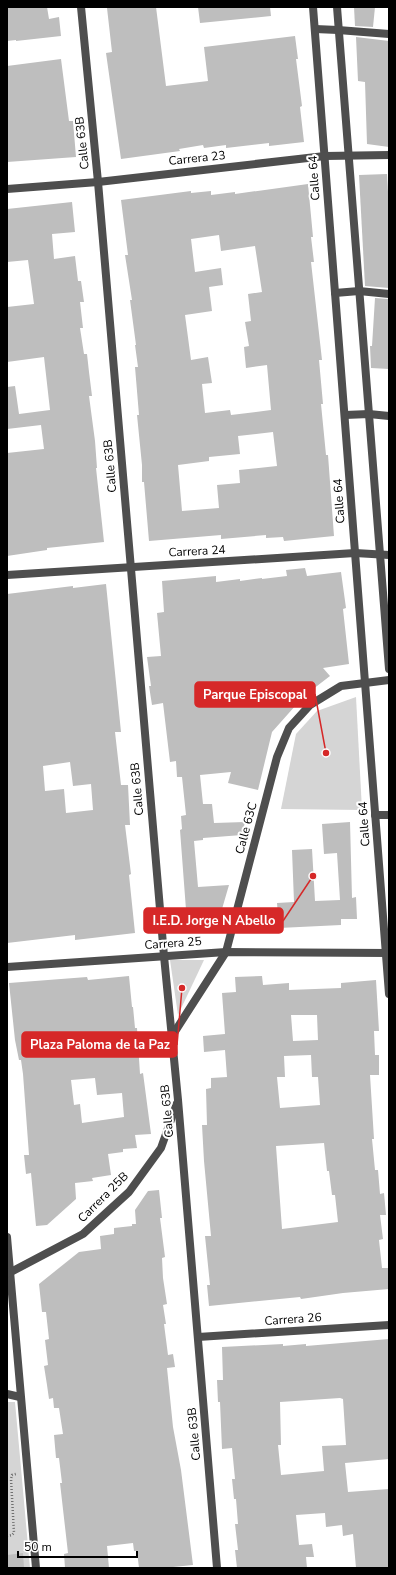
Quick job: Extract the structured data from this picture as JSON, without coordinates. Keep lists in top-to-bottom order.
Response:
{
  "streets": {
    "street": [
      "Calle 63B",
      "Carrera 23",
      "Calle 64",
      "Carrera 24",
      "Calle 63C",
      "Carrera 25",
      "Carrera 25B",
      "Carrera 26"
    ]
  },
  "crossings": [
    ["Calle 63B", "Carrera 23"],
    ["Calle 63B", "Carrera 24"],
    ["Calle 63B", "Calle 63C"],
    ["Calle 63B", "Carrera 25"],
    ["Calle 63B", "Carrera 25B"],
    ["Calle 63B", "Carrera 26"],
    ["Carrera 23", "Calle 64"],
    ["Calle 64", "Carrera 24"],
    ["Calle 64", "Calle 63C"],
    ["Calle 64", "Carrera 25"],
    ["Calle 63C", "Carrera 25"]
  ],
  "places": ["Parque Episcopal", "I.E.D. Jorge N Abello", "Plaza Paloma de la Paz"],
  "scale_bar": "50 m"
}
